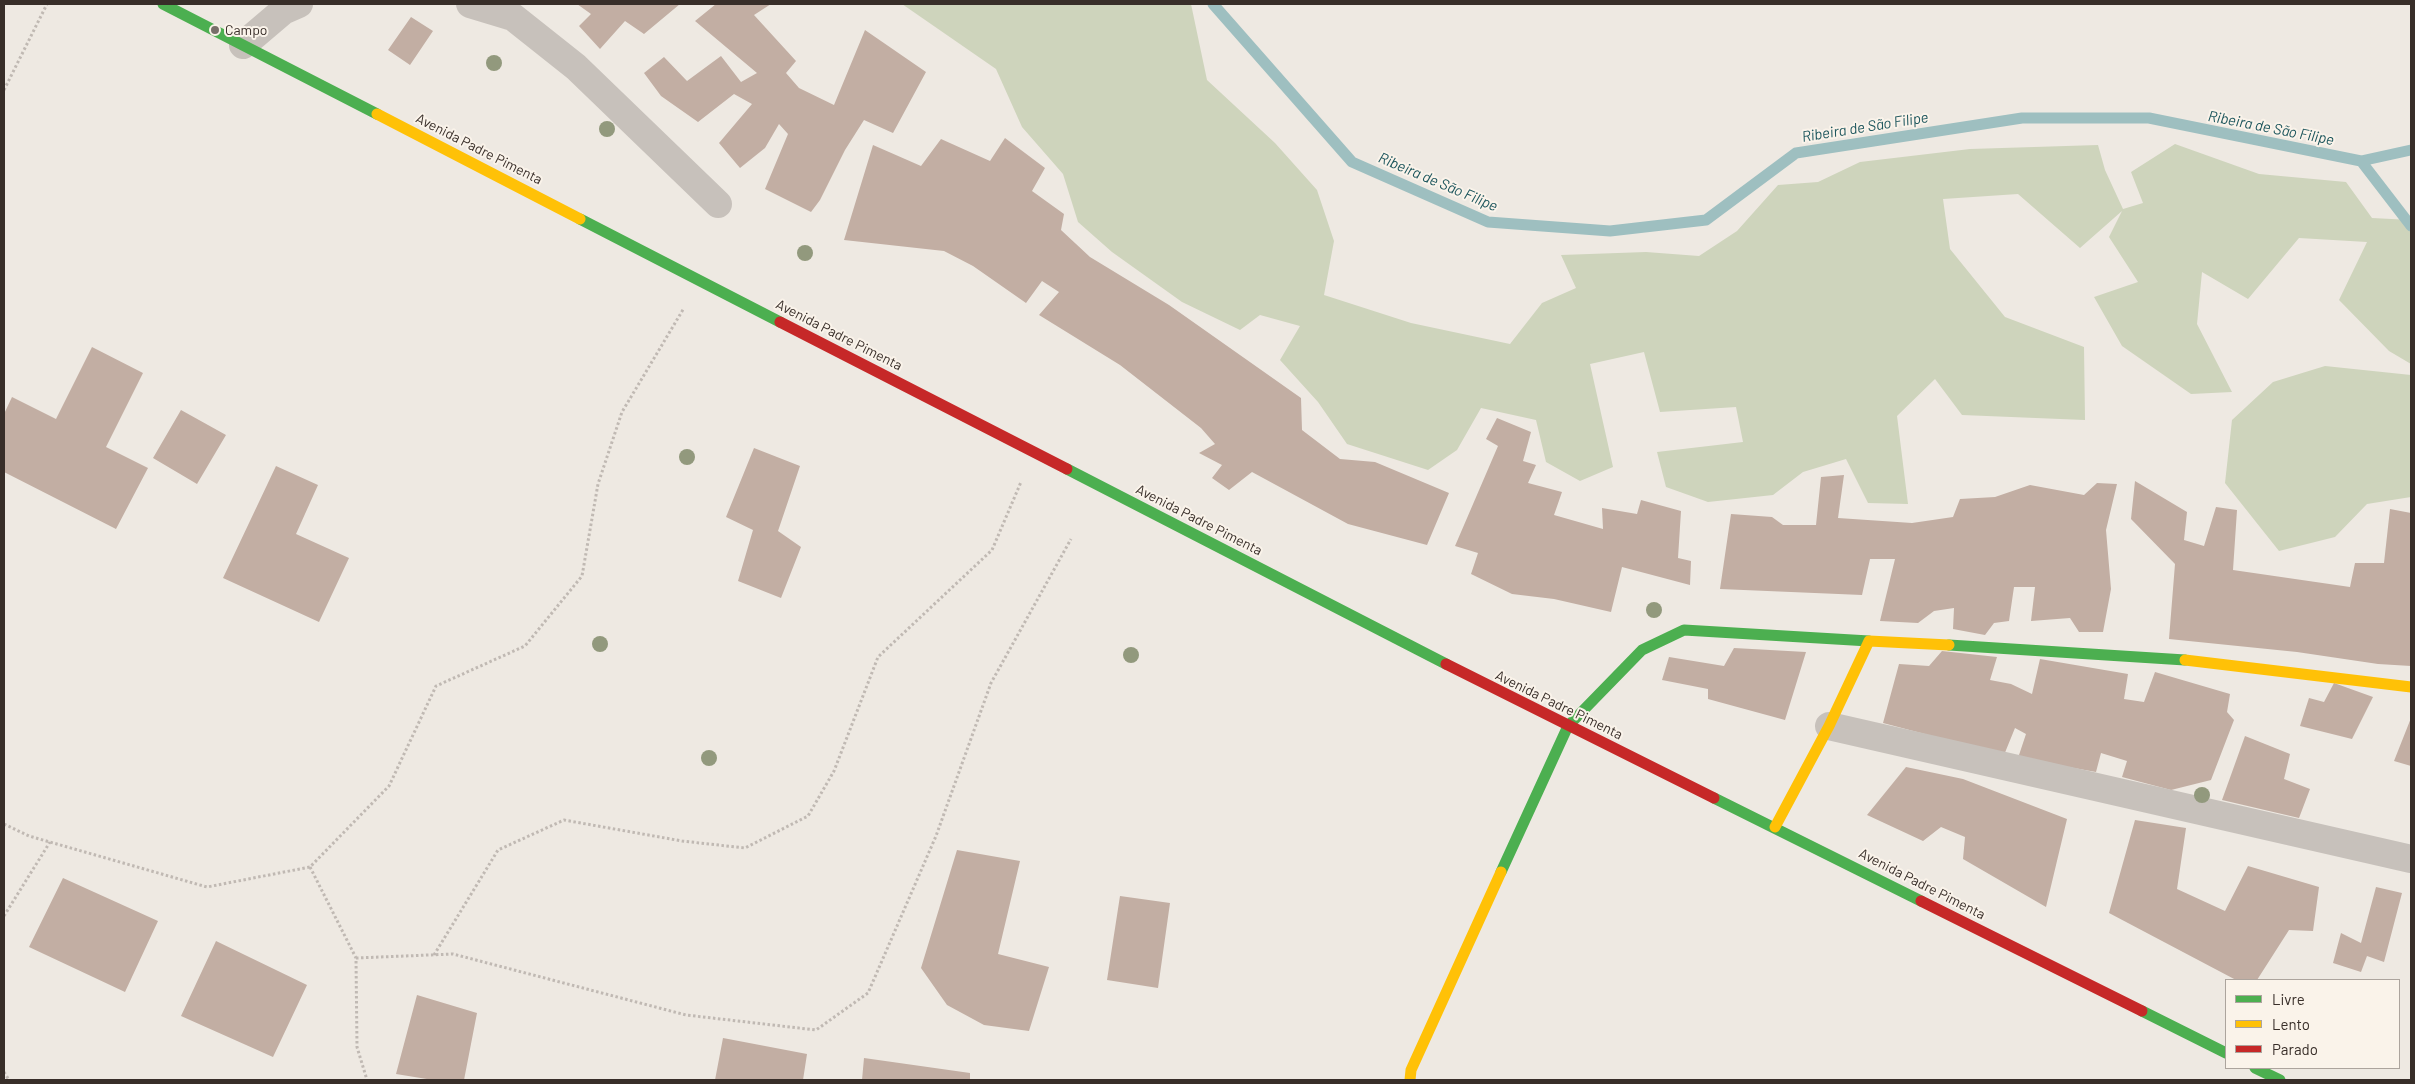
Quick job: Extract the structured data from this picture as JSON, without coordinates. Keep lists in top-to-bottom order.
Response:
{
  "streets": {
    "main road": ["Avenida Padre Pimenta"]
  },
  "water": ["Ribeira de São Filipe"],
  "places": ["Campo"],
  "legend": ["Livre", "Lento", "Parado"]
}
